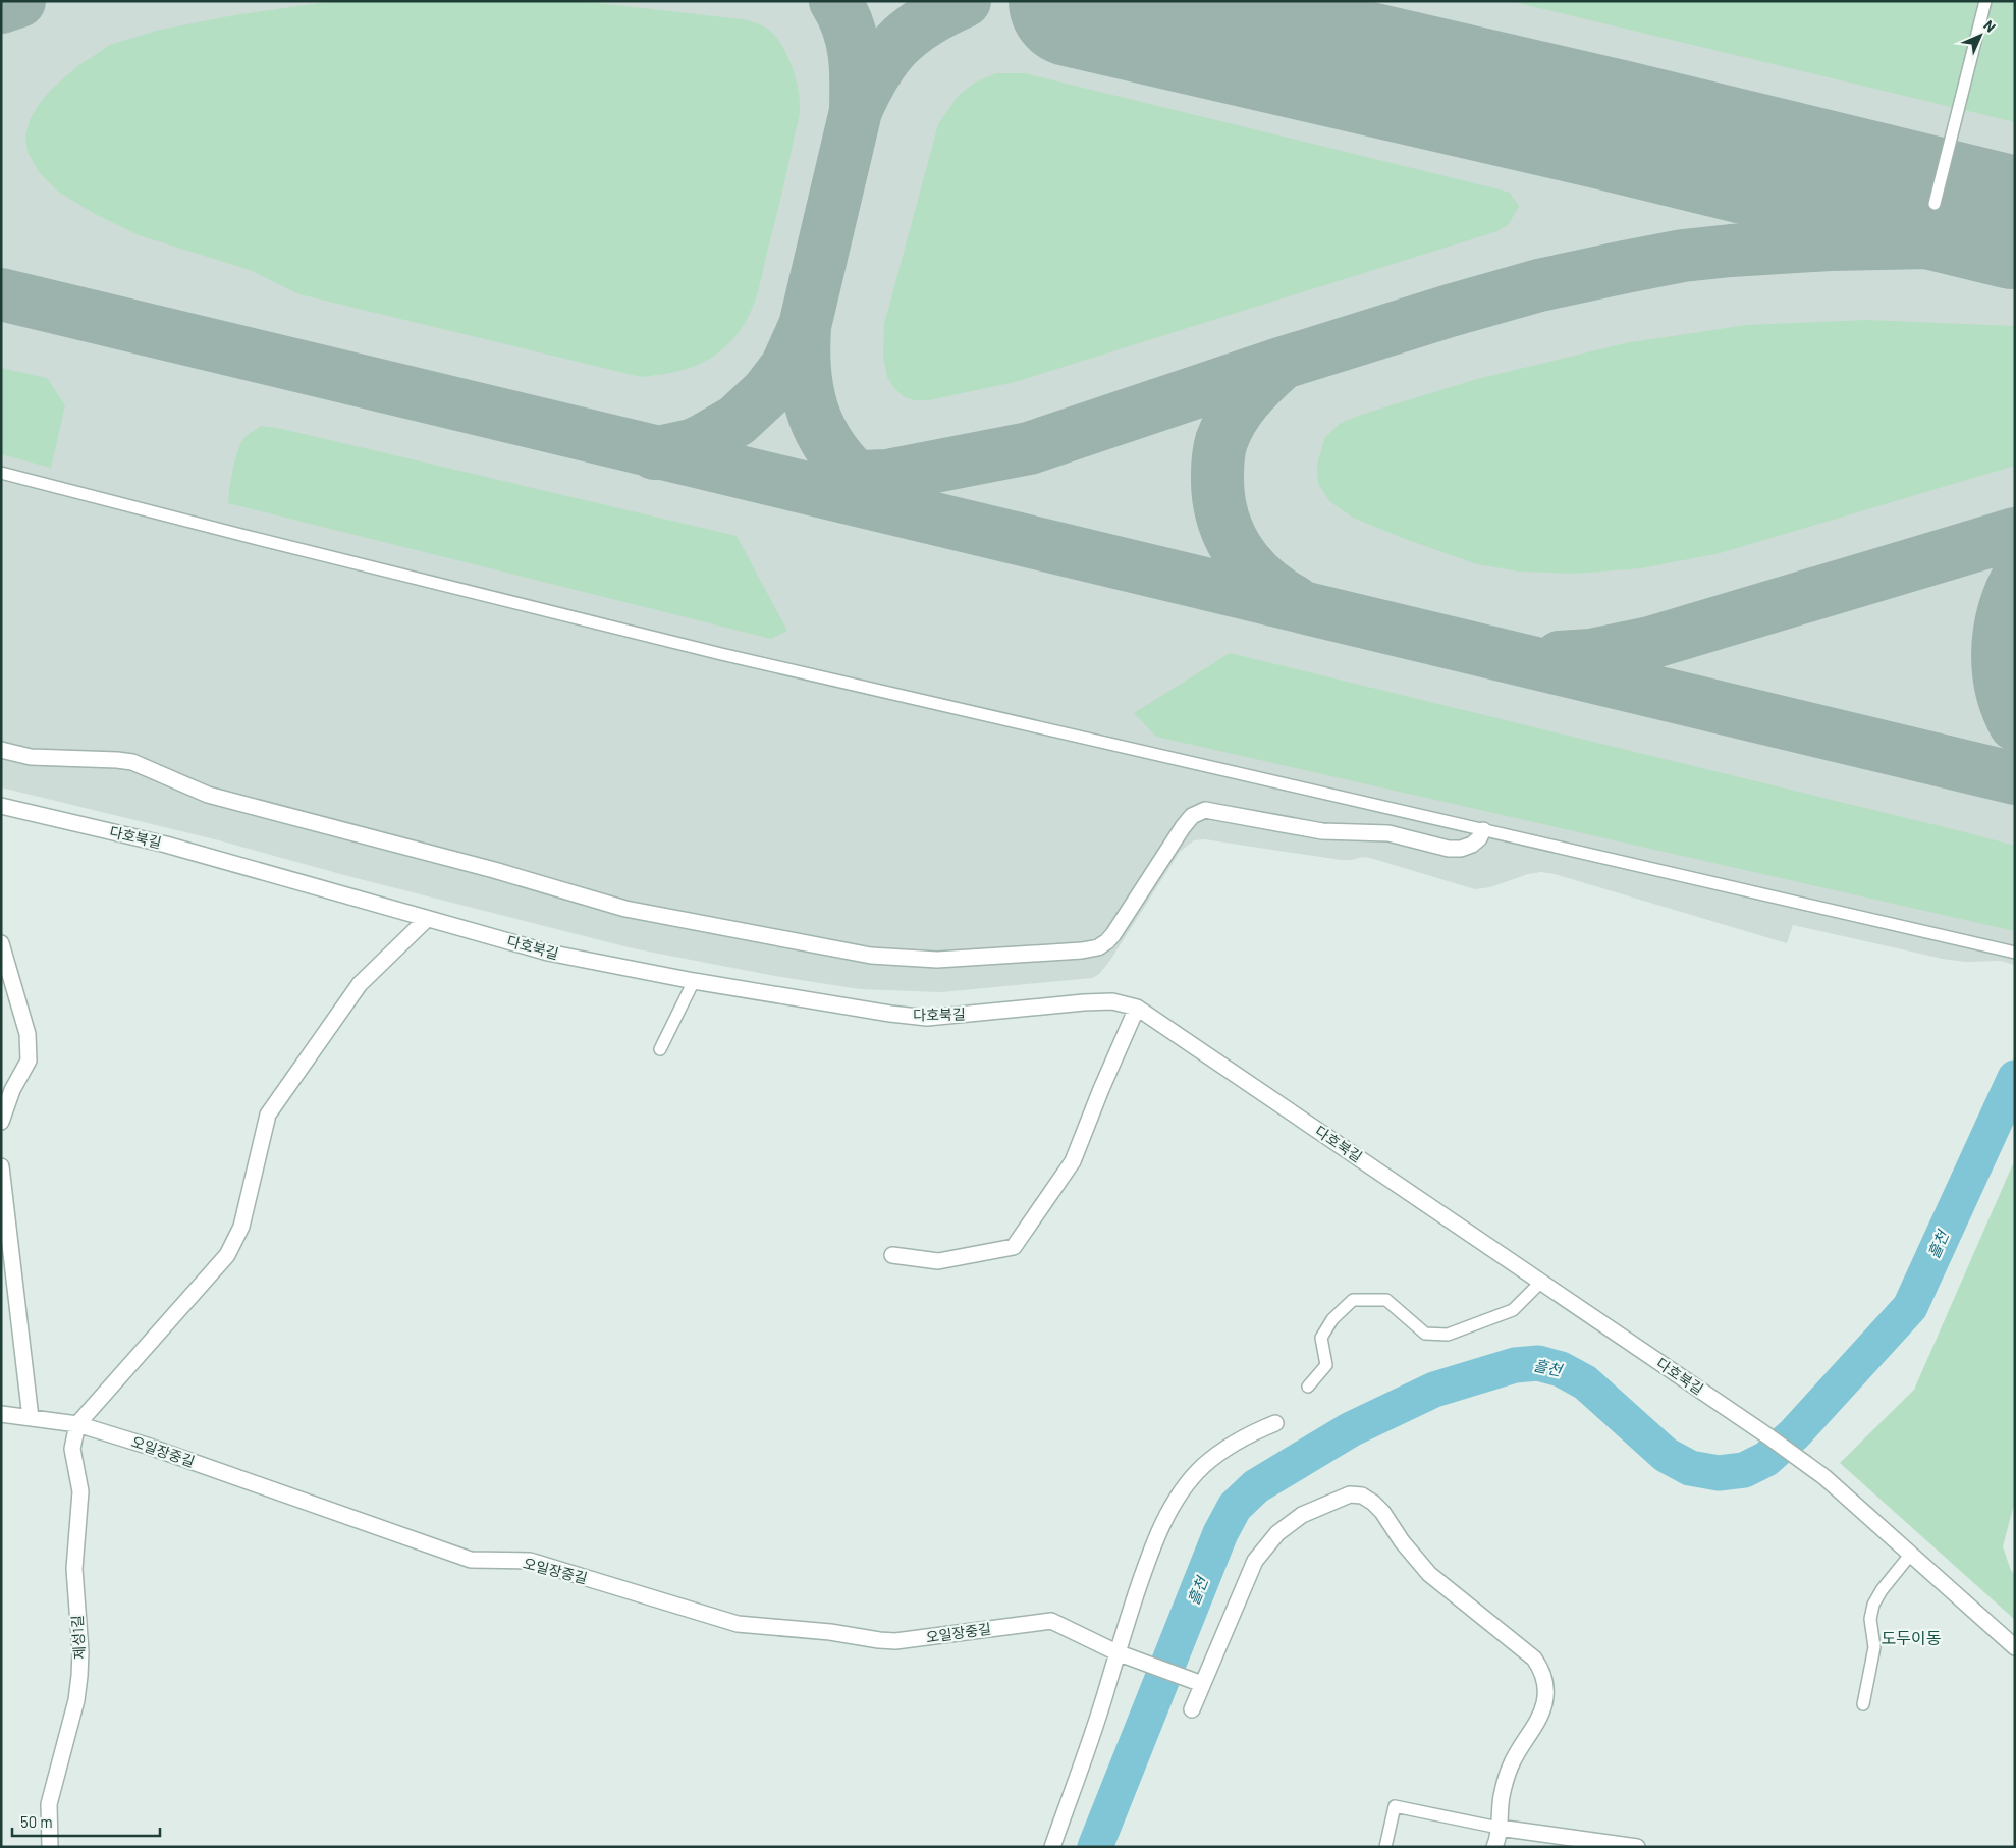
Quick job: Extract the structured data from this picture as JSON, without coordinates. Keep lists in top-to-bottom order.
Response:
{
  "streets": {
    "street": ["다호북길", "오일장중길", "제성1길"]
  },
  "crossings": [
    ["오일장중길", "제성1길"]
  ],
  "districts": ["도두이동"],
  "water": ["흘천"],
  "scale_bar": "50 m",
  "north": "top right"
}
